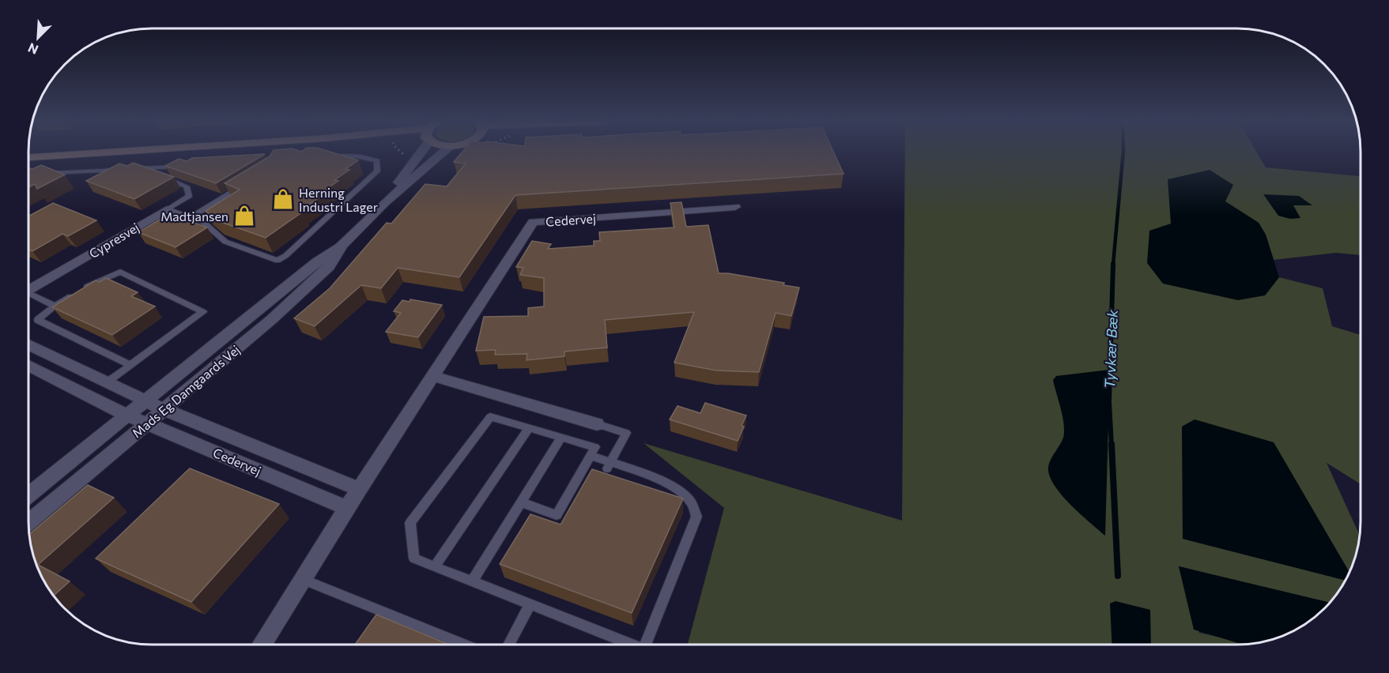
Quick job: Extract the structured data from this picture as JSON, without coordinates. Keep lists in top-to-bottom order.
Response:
{
  "streets": {
    "street": ["Cedervej", "Cypresvej", "Mads Eg Damgaards Vej"]
  },
  "crossings": [
    ["Cedervej", "Mads Eg Damgaards Vej"]
  ],
  "water": ["Tyvkær Bæk"],
  "places": {
    "shop": ["Herning Industri Lager", "Madtjansen"]
  },
  "north": "bottom left"
}
